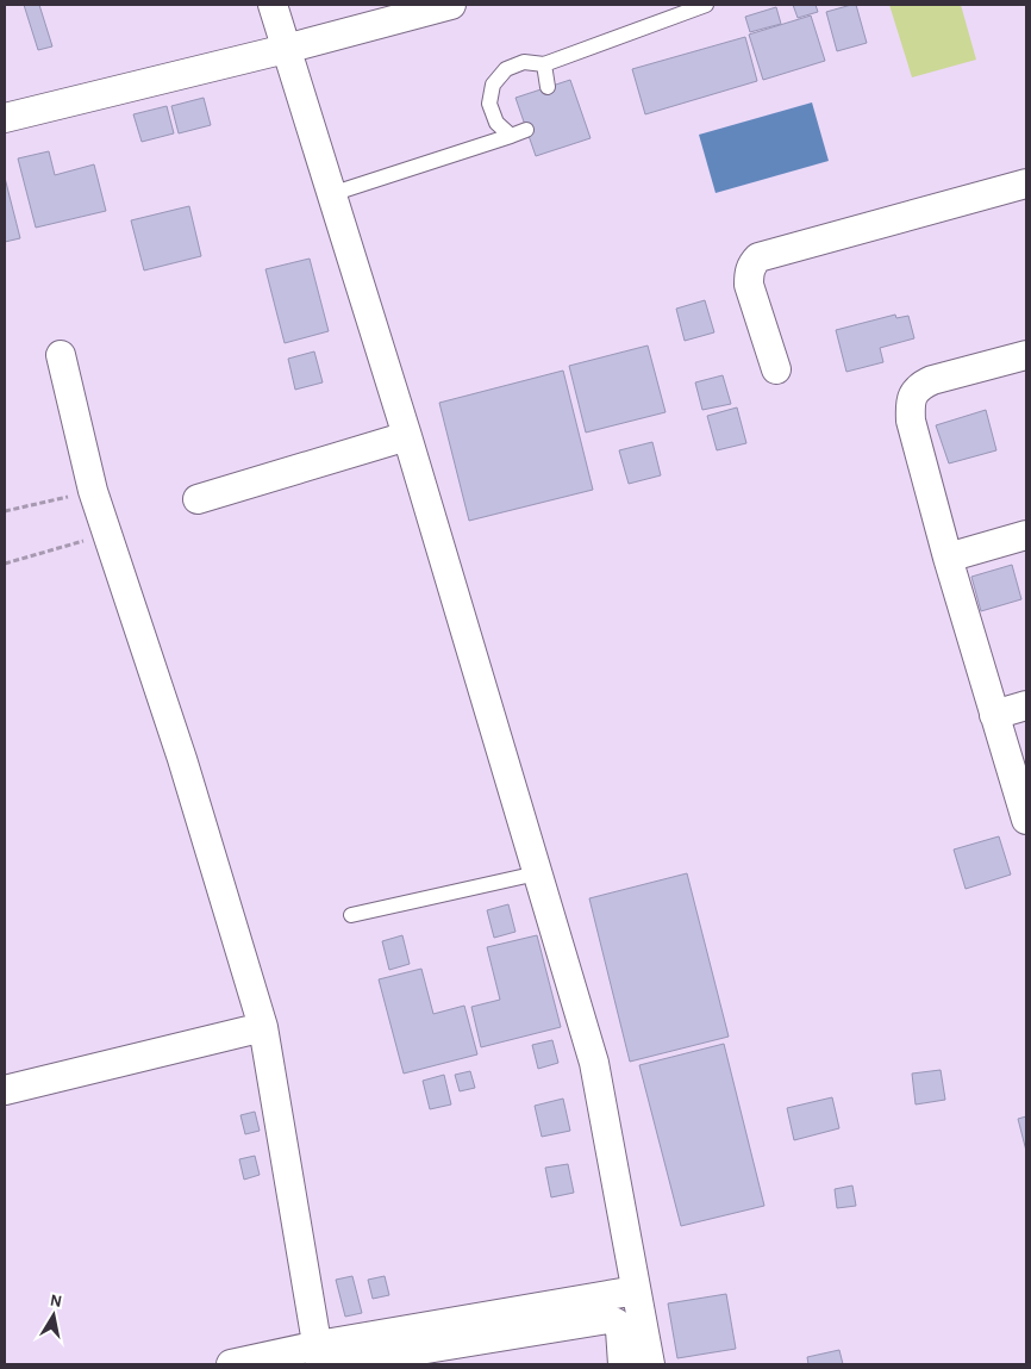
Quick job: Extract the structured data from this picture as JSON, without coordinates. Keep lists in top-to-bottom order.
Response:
{
  "north": "top"
}
